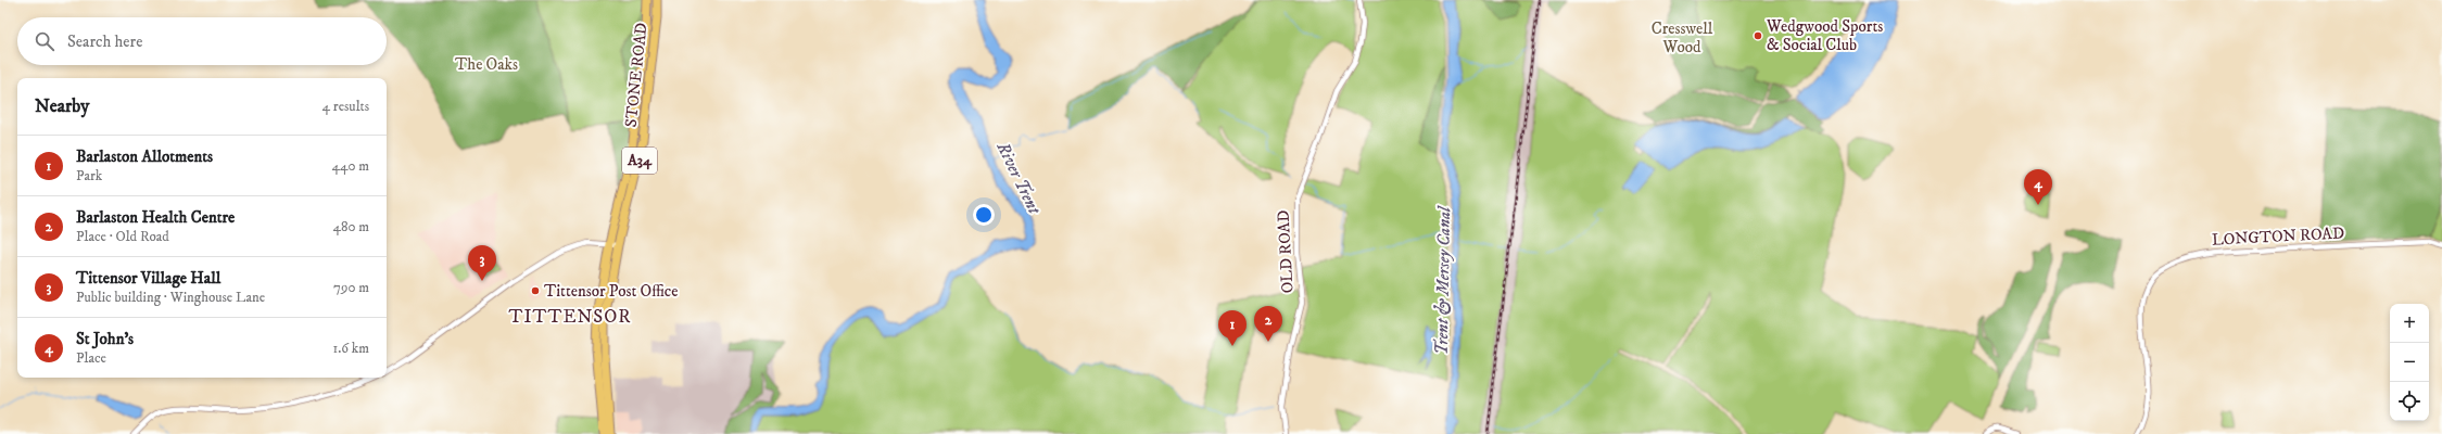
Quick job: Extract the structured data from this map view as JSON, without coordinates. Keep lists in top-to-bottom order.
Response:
{
  "streets": {
    "highway": ["STONE ROAD", "A34"],
    "street": ["LONGTON ROAD", "OLD ROAD"]
  },
  "districts": ["TITTENSOR"],
  "water": ["River Trent", "Trent & Mersey Canal"],
  "parks": ["Cresswell Wood", "The Oaks"],
  "places": ["Wedgwood Sports & Social Club", "Tittensor Post Office"],
  "page": {
    "search": "Search here",
    "heading": ["Nearby", "4 results"],
    "list": [
      {
        "mark": "1",
        "name": "Barlaston Allotments",
        "note": "Park",
        "value": "440 m"
      },
      {
        "mark": "2",
        "name": "Barlaston Health Centre",
        "note": "Place · Old Road",
        "value": "480 m"
      },
      {
        "mark": "3",
        "name": "Tittensor Village Hall",
        "note": "Public building · Winghouse Lane",
        "value": "790 m"
      },
      {
        "mark": "4",
        "name": "St John's",
        "note": "Place",
        "value": "1.6 km"
      }
    ],
    "pins": [
      "4",
      "3",
      "2",
      "1"
    ],
    "map_buttons": ["+", "−"]
  }
}
